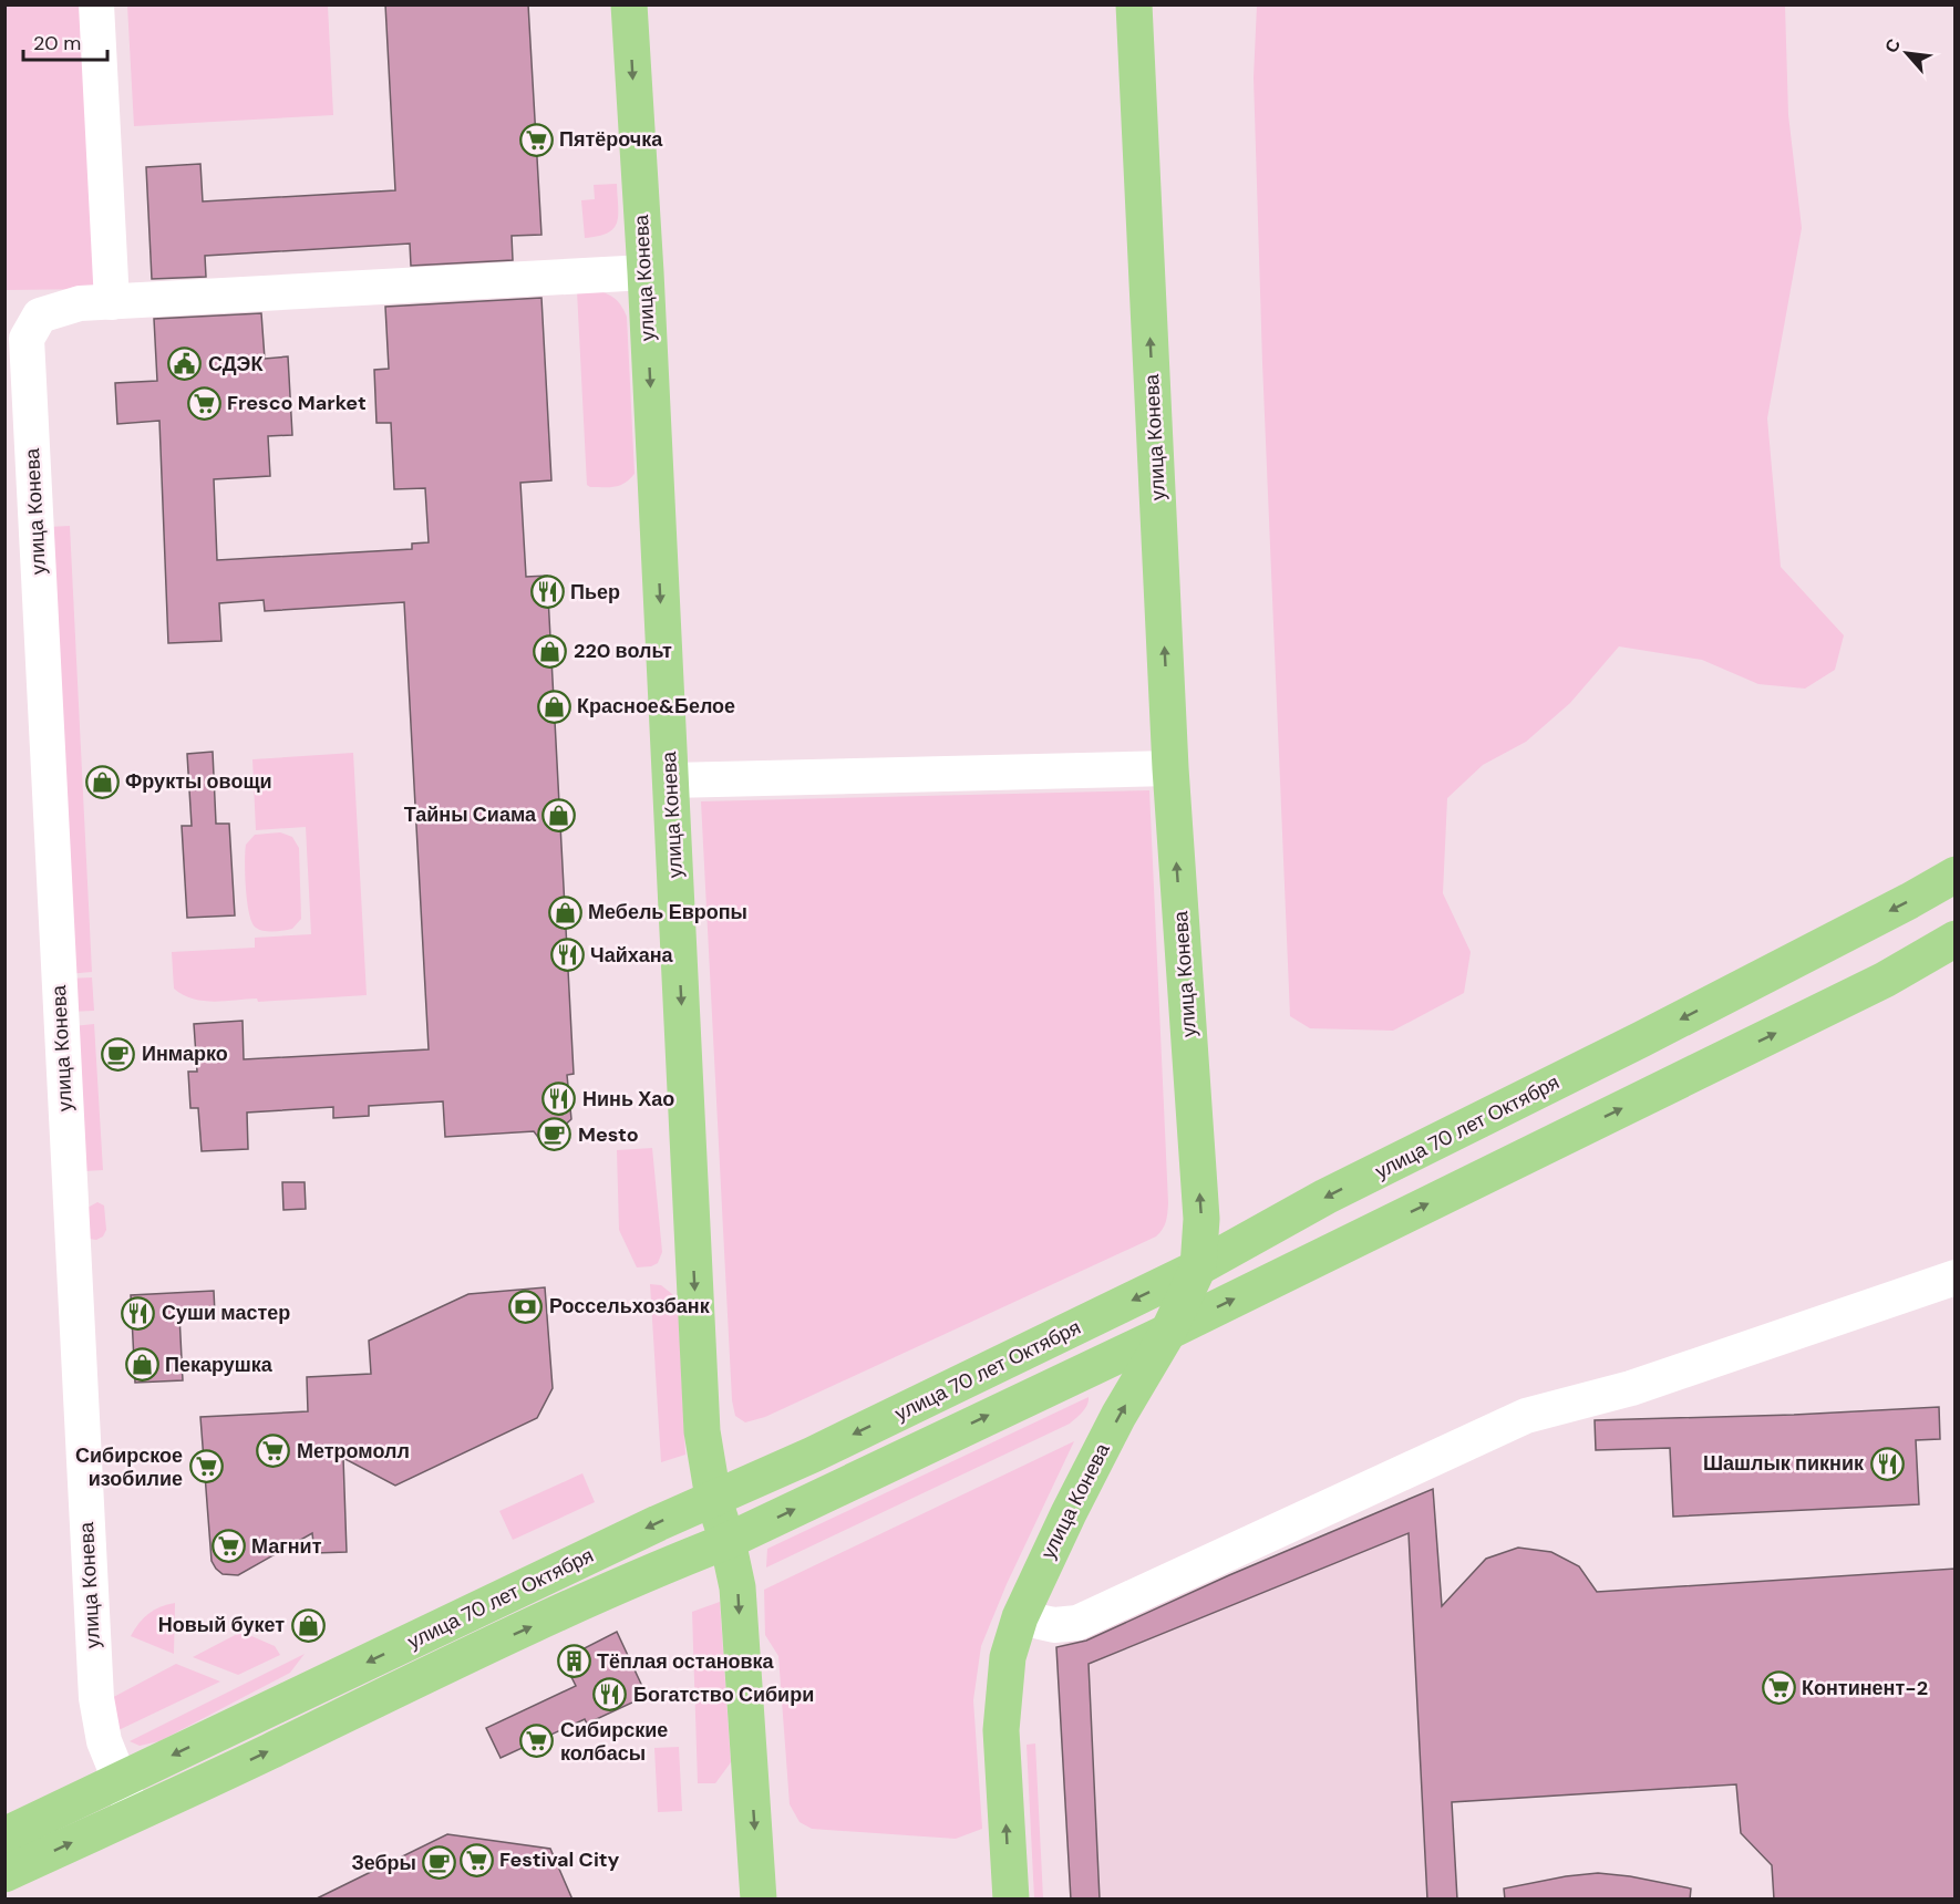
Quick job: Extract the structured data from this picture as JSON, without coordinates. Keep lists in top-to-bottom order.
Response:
{
  "streets": {
    "main road": ["улица Конева", "улица 70 лет Октября"]
  },
  "crossings": [
    ["улица Конева", "улица 70 лет Октября"]
  ],
  "places": {
    "supermarket": [
      "Пятёрочка",
      "Fresco Market",
      "Метромолл",
      "Сибирское изобилие",
      "Магнит",
      "Континент-2",
      "Сибирские колбасы",
      "Festival City"
    ],
    "public building": ["СДЭК"],
    "restaurant": [
      "Пьер",
      "Чайхана",
      "Нинь Хао",
      "Суши мастер",
      "Шашлык пикник",
      "Богатство Сибири"
    ],
    "shop": [
      "220 вольт",
      "Красное&Белое",
      "Фрукты овощи",
      "Тайны Сиама",
      "Мебель Европы",
      "Пекарушка",
      "Новый букет"
    ],
    "cafe": ["Инмарко", "Mesto", "Зебры"],
    "bank": ["Россельхозбанк"],
    "building": ["Тёплая остановка"]
  },
  "scale_bar": "20 m",
  "north": "top left"
}
